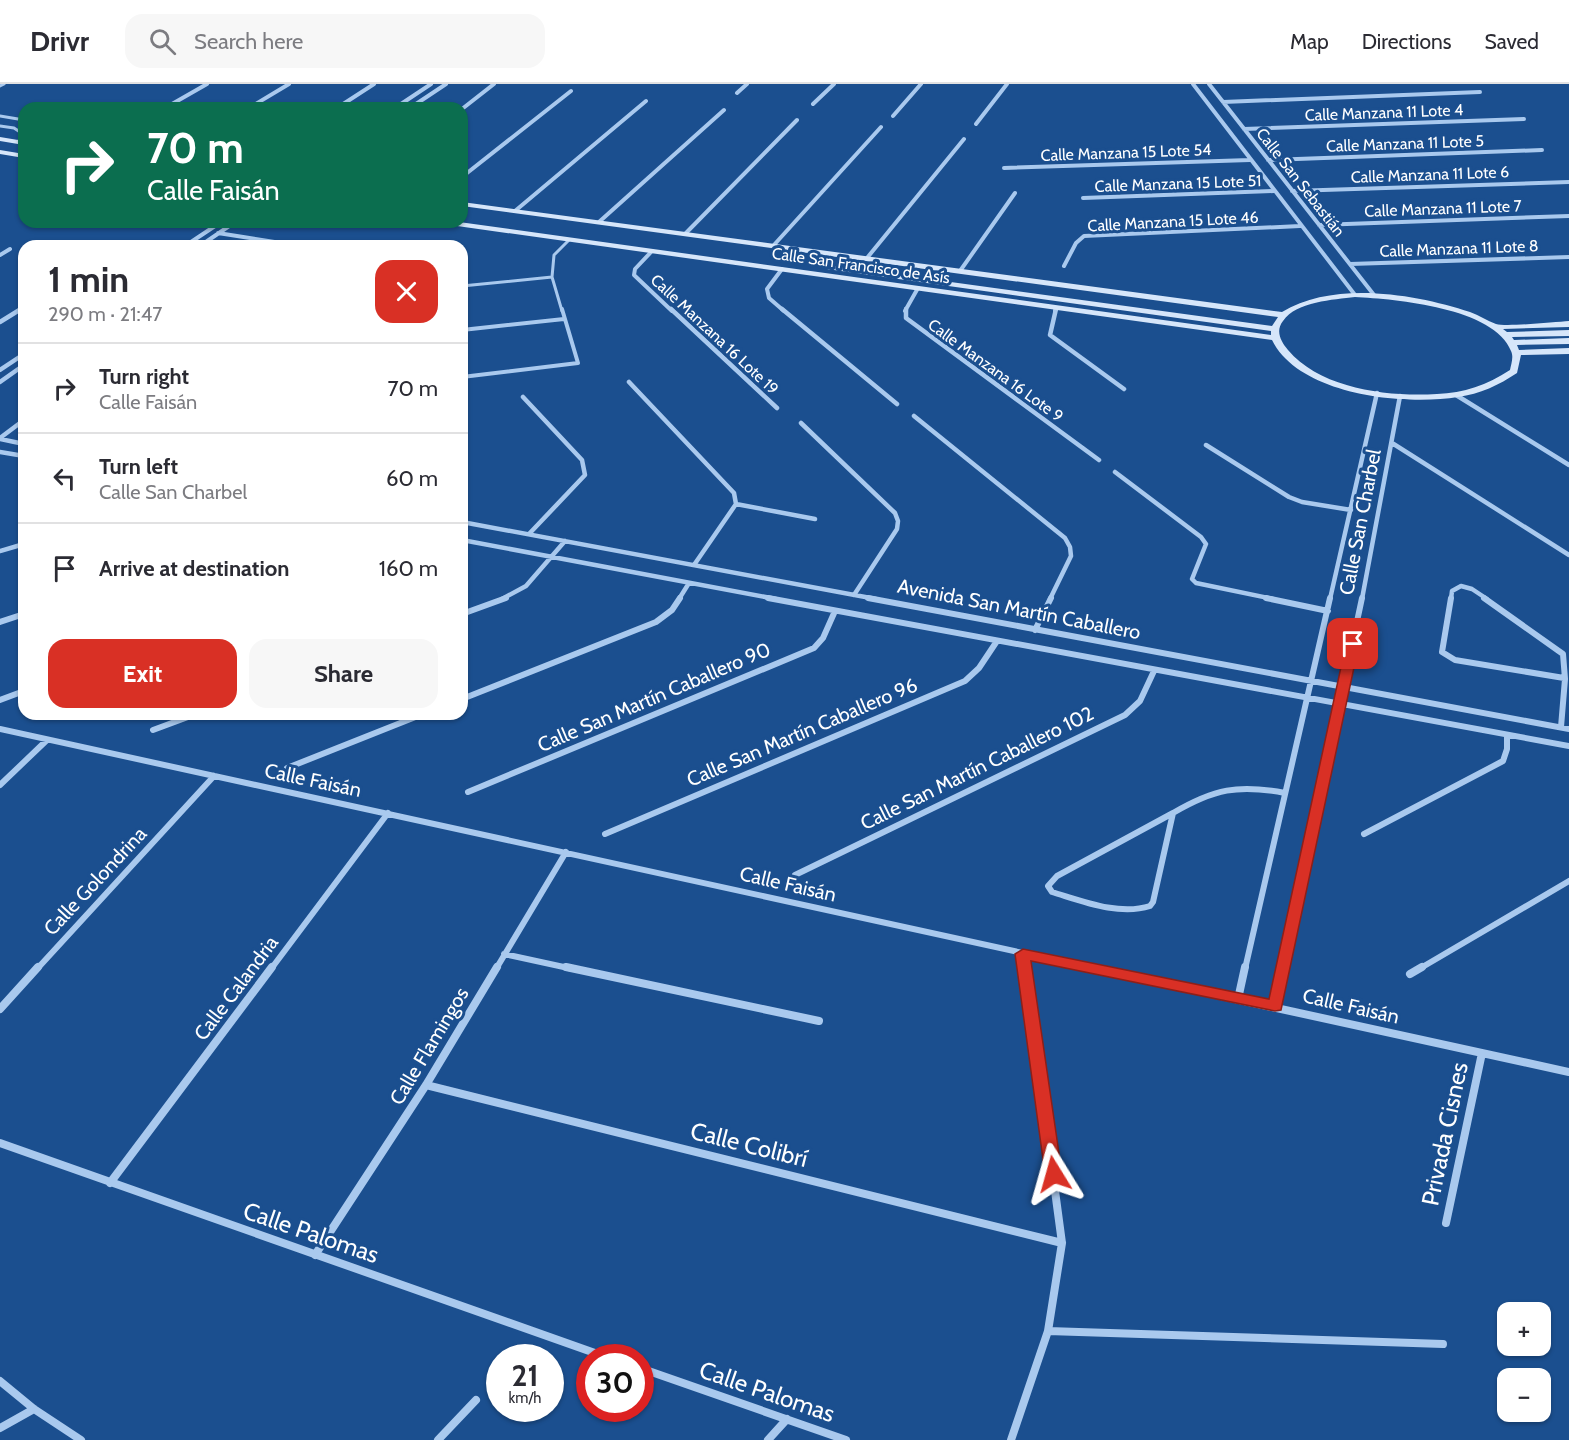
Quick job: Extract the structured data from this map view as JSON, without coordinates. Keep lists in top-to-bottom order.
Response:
{
  "streets": {
    "main road": ["Calle San Francisco de Asís"],
    "street": [
      "Calle Manzana 11 Lote 4",
      "Calle Manzana 11 Lote 5",
      "Calle Manzana 15 Lote 54",
      "Calle Manzana 11 Lote 6",
      "Calle San Sebastián",
      "Calle Manzana 15 Lote 51",
      "Calle Manzana 11 Lote 7",
      "Calle Manzana 15 Lote 46",
      "Calle Manzana 11 Lote 8",
      "Calle Manzana 16 Lote 19",
      "Calle Manzana 16 Lote 9",
      "Calle San Charbel",
      "Avenida San Martín Caballero",
      "Calle San Martín Caballero 90",
      "Calle San Martín Caballero 96",
      "Calle San Martín Caballero 102",
      "Calle Faisán",
      "Calle Golondrina",
      "Calle Calandria",
      "Calle Flamingos",
      "Privada Cisnes",
      "Calle Colibrí",
      "Calle Palomas"
    ]
  },
  "crossings": [
    ["Calle Manzana 11 Lote 4", "Calle San Sebastián"],
    ["Calle Manzana 11 Lote 5", "Calle San Sebastián"],
    ["Calle Manzana 15 Lote 54", "Calle San Sebastián"],
    ["Calle Manzana 11 Lote 6", "Calle San Sebastián"],
    ["Calle San Sebastián", "Calle Manzana 15 Lote 51"],
    ["Calle San Sebastián", "Calle Manzana 11 Lote 7"],
    ["Calle San Sebastián", "Calle Manzana 15 Lote 46"],
    ["Calle San Sebastián", "Calle Manzana 11 Lote 8"],
    ["Calle San Francisco de Asís", "Calle Manzana 16 Lote 19"],
    ["Calle San Francisco de Asís", "Calle Manzana 16 Lote 9"],
    ["Calle San Charbel", "Avenida San Martín Caballero"],
    ["Calle San Charbel", "Calle Faisán"],
    ["Avenida San Martín Caballero", "Calle San Martín Caballero 90"],
    ["Avenida San Martín Caballero", "Calle San Martín Caballero 96"],
    ["Avenida San Martín Caballero", "Calle San Martín Caballero 102"],
    ["Calle Faisán", "Calle Golondrina"],
    ["Calle Faisán", "Calle Calandria"],
    ["Calle Faisán", "Calle Flamingos"],
    ["Calle Faisán", "Privada Cisnes"],
    ["Calle Calandria", "Calle Palomas"],
    ["Calle Flamingos", "Calle Colibrí"],
    ["Calle Flamingos", "Calle Palomas"]
  ],
  "page": {
    "header": "Drivr",
    "search": "Search here",
    "nav": ["Map", "Directions", "Saved"],
    "turn": ["70 m", "Calle Faisán"],
    "heading": ["1 min", "290 m · 21:47"],
    "list": [
      {
        "name": "Turn right",
        "note": "Calle Faisán",
        "value": "70 m"
      },
      {
        "name": "Turn left",
        "note": "Calle San Charbel",
        "value": "60 m"
      },
      {
        "name": "Arrive at destination",
        "value": "160 m"
      }
    ],
    "buttons": ["Exit", "Share"],
    "map_buttons": ["+", "−"],
    "speed": "21 km/h",
    "limit": "30"
  }
}
